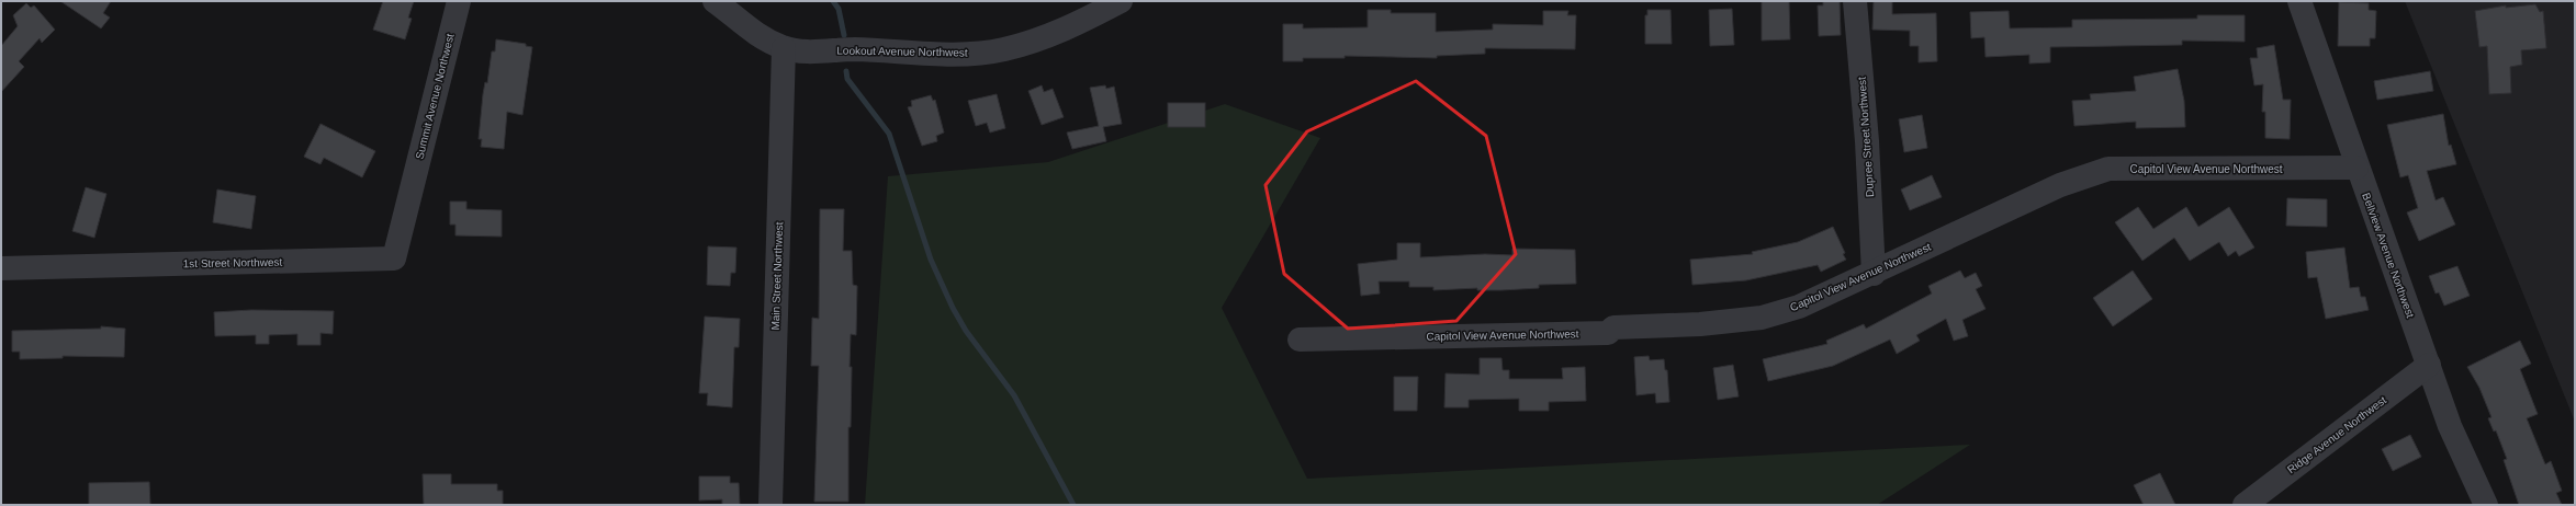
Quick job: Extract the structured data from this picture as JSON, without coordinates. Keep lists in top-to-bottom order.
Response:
{
  "streets": {
    "street": [
      "Lookout Avenue Northwest",
      "Summit Avenue Northwest",
      "Dupree Street Northwest",
      "Capitol View Avenue Northwest",
      "Bellview Avenue Northwest",
      "1st Street Northwest",
      "Main Street Northwest",
      "Ridge Avenue Northwest"
    ]
  },
  "crossings": [
    ["Lookout Avenue Northwest", "Main Street Northwest"],
    ["Summit Avenue Northwest", "1st Street Northwest"],
    ["Dupree Street Northwest", "Capitol View Avenue Northwest"],
    ["Capitol View Avenue Northwest", "Bellview Avenue Northwest"],
    ["Bellview Avenue Northwest", "Ridge Avenue Northwest"]
  ]
}
